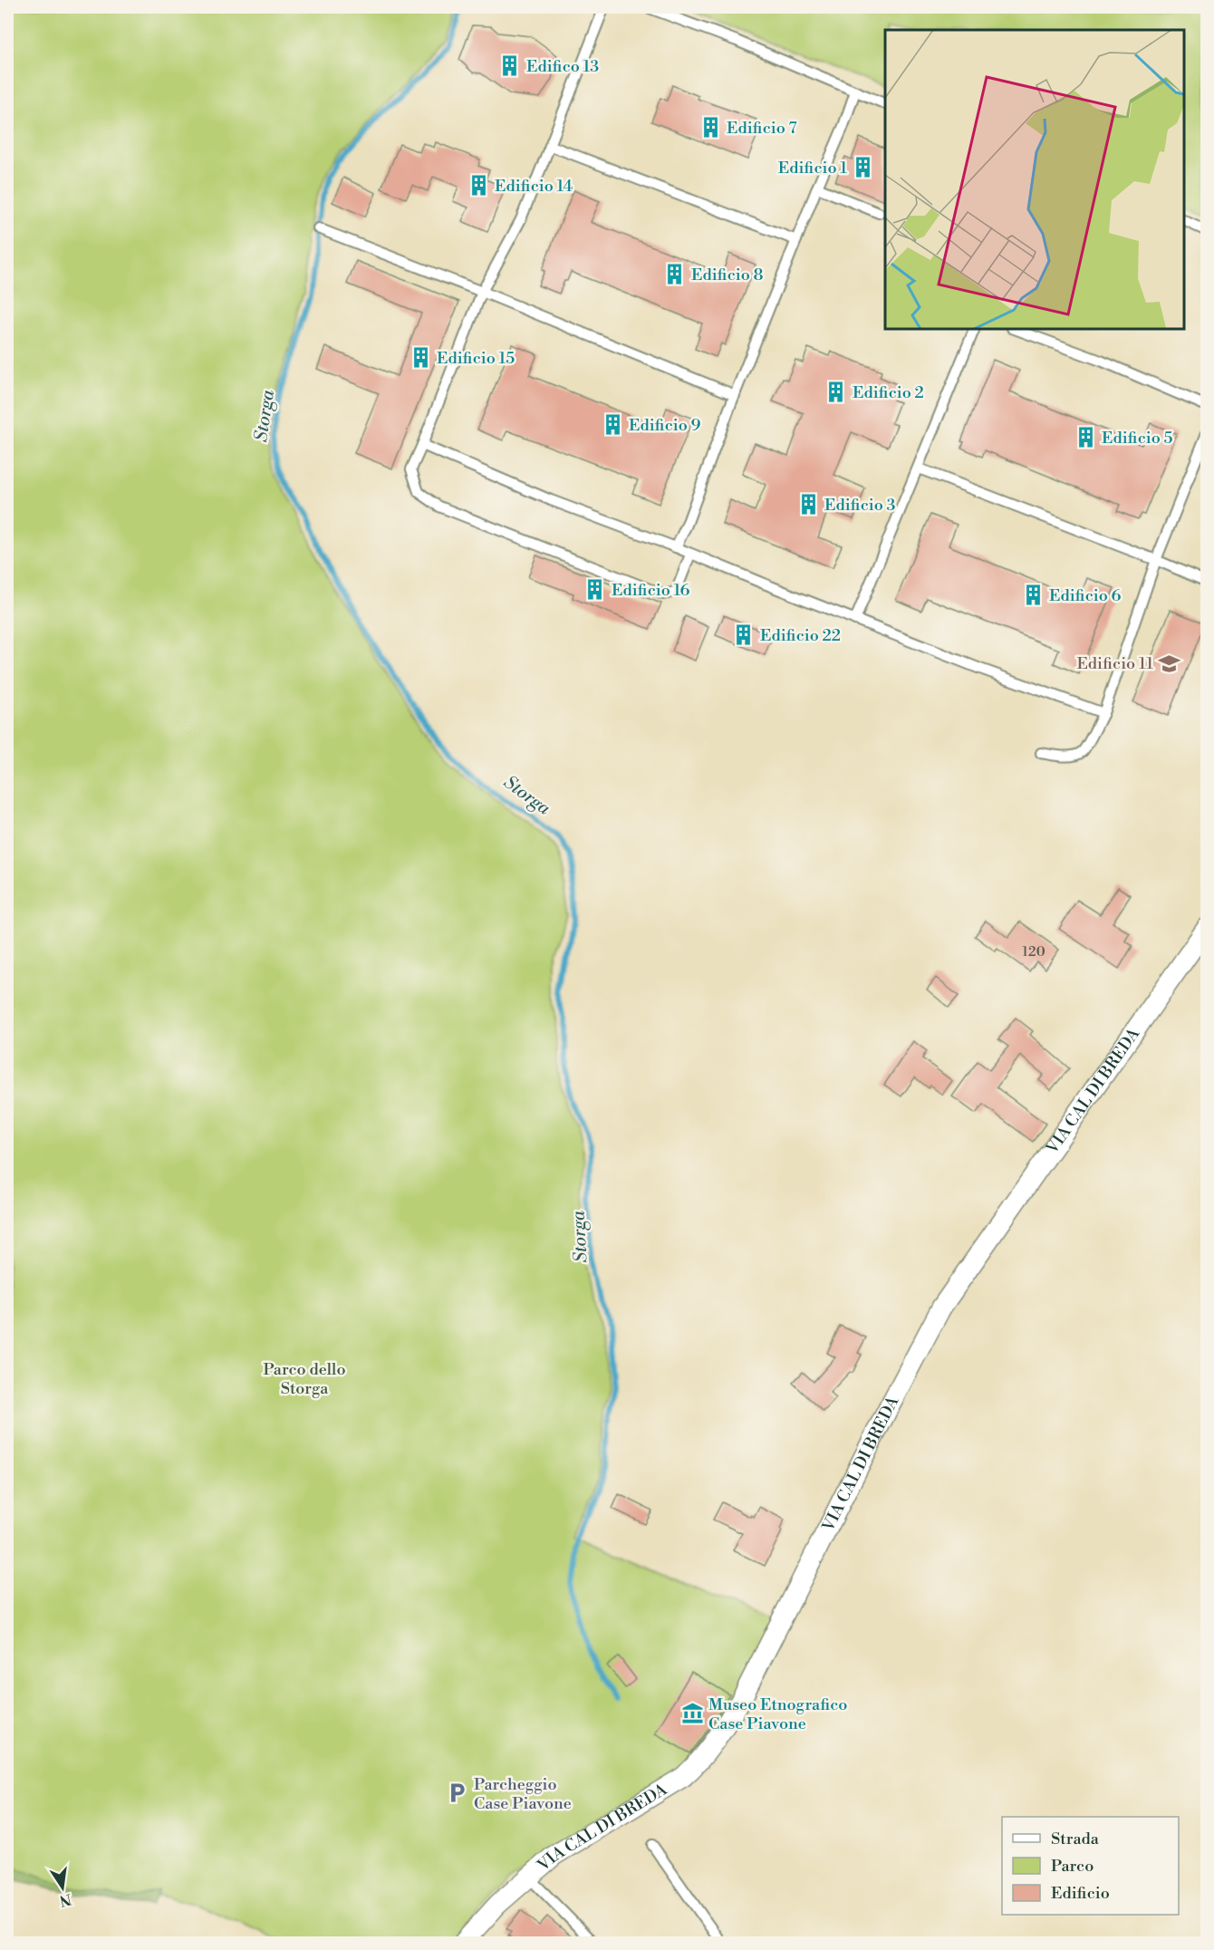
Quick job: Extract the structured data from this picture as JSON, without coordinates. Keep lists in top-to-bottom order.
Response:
{
  "streets": {
    "street": ["VIA CAL DI BREDA"]
  },
  "water": ["Storga"],
  "parks": ["Parco dello Storga"],
  "places": {
    "building": [
      "Edifico 13",
      "Edificio 7",
      "Edificio 1",
      "Edificio 14",
      "Edificio 8",
      "Edificio 15",
      "Edificio 2",
      "Edificio 9",
      "Edificio 5",
      "Edificio 3",
      "Edificio 16",
      "Edificio 6",
      "Edificio 22"
    ],
    "school or university": ["Edificio 11"],
    "museum": ["Museo Etnografico Case Piavone"],
    "parking": ["Parcheggio Case Piavone"]
  },
  "house_numbers": ["120"],
  "legend": ["Strada", "Parco", "Edificio"],
  "north": "bottom"
}
